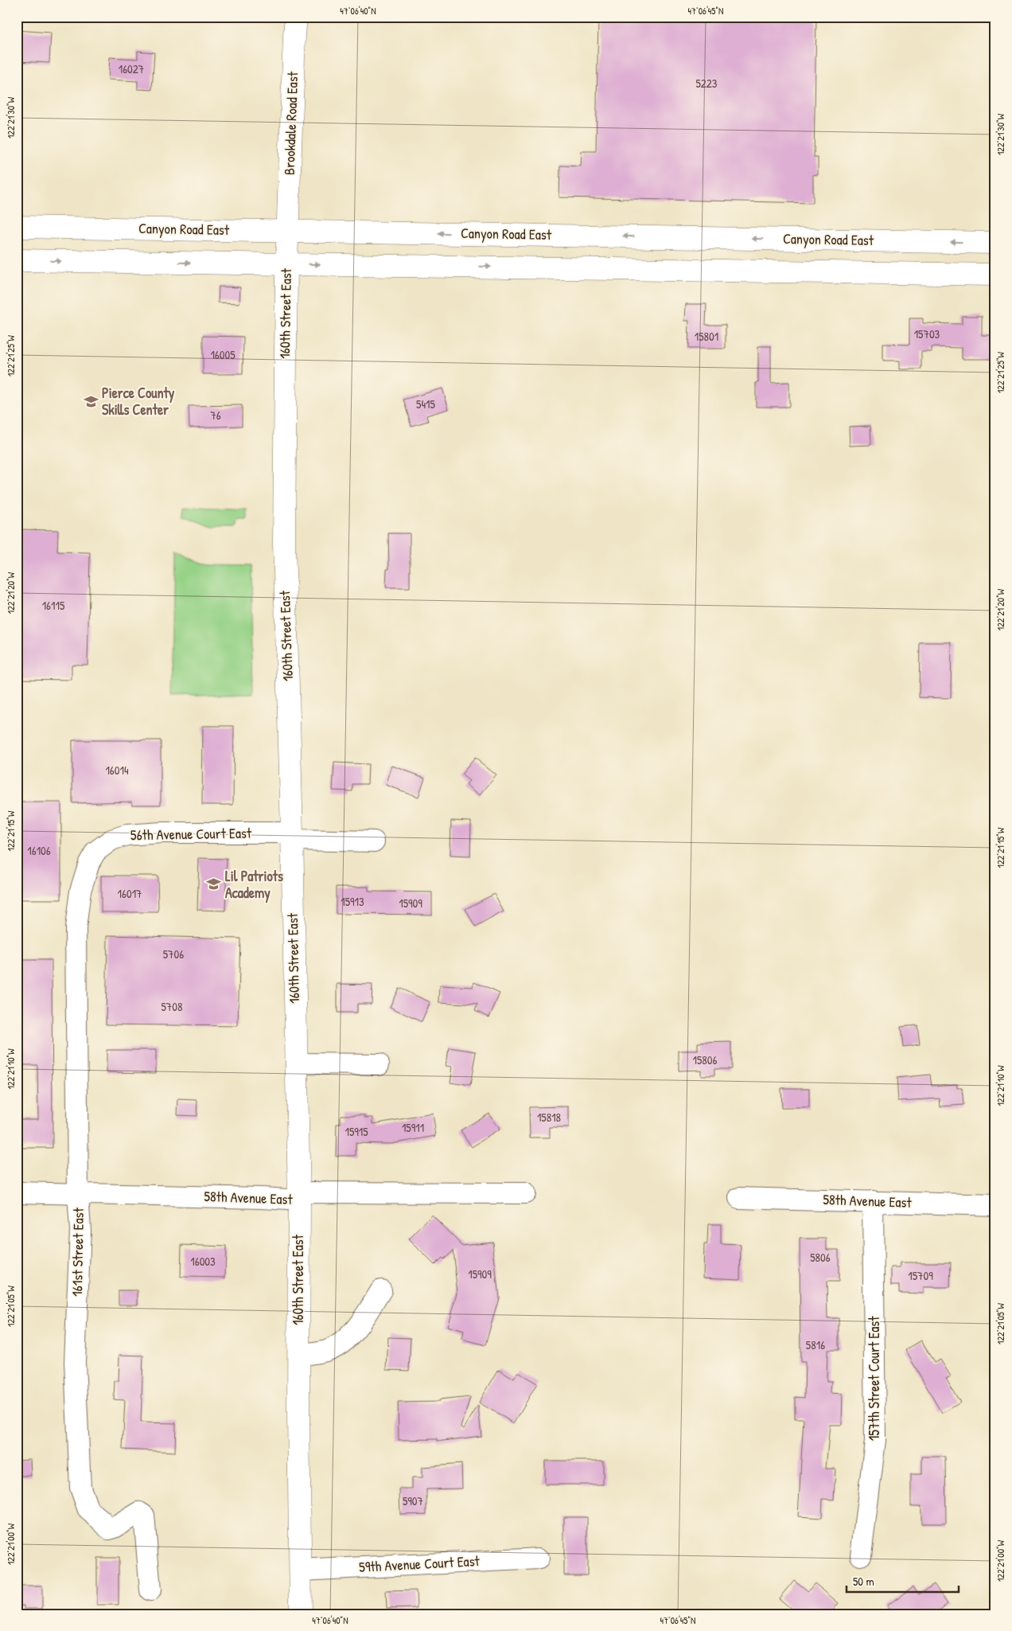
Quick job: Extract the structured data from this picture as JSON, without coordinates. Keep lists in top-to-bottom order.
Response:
{
  "streets": {
    "main road": ["Brookdale Road East", "Canyon Road East", "160th Street East"],
    "street": [
      "56th Avenue Court East",
      "58th Avenue East",
      "161st Street East",
      "157th Street Court East",
      "59th Avenue Court East"
    ]
  },
  "crossings": [
    ["Brookdale Road East", "Canyon Road East"],
    ["Brookdale Road East", "160th Street East"],
    ["Canyon Road East", "160th Street East"],
    ["160th Street East", "56th Avenue Court East"],
    ["160th Street East", "58th Avenue East"],
    ["160th Street East", "59th Avenue Court East"],
    ["56th Avenue Court East", "161st Street East"],
    ["58th Avenue East", "161st Street East"],
    ["58th Avenue East", "157th Street Court East"]
  ],
  "places": {
    "school or university": ["Pierce County Skills Center", "Lil Patriots Academy"]
  },
  "house_numbers": [
    "16027",
    "5223",
    "15703",
    "15801",
    "16005",
    "5415",
    "76",
    "16115",
    "16014",
    "16106",
    "16017",
    "15913",
    "15909",
    "5706",
    "5708",
    "15806",
    "15818",
    "15911",
    "15915",
    "5806",
    "16003",
    "15909",
    "15709",
    "5816",
    "5907"
  ],
  "scale_bar": "50 m",
  "coordinates": [
    "47°06'40\"N",
    "47°06'45\"N",
    "122°21'30\"W",
    "122°21'25\"W",
    "122°21'20\"W",
    "122°21'15\"W",
    "122°21'10\"W",
    "122°21'05\"W",
    "122°21'00\"W"
  ]
}
